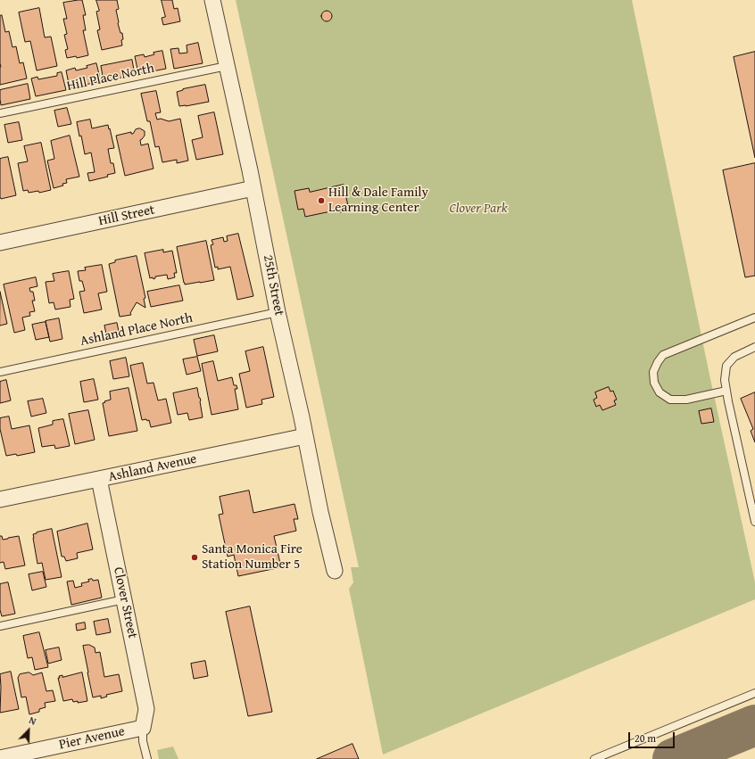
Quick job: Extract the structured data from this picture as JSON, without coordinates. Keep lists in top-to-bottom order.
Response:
{
  "streets": {
    "street": [
      "Hill Street",
      "25th Street",
      "Ashland Avenue",
      "Clover Street",
      "Pier Avenue"
    ],
    "lane": ["Hill Place North", "Ashland Place North"]
  },
  "crossings": [
    ["Hill Place North", "25th Street"],
    ["Hill Street", "25th Street"],
    ["25th Street", "Ashland Place North"],
    ["25th Street", "Ashland Avenue"],
    ["Ashland Avenue", "Clover Street"],
    ["Clover Street", "Pier Avenue"]
  ],
  "parks": ["Clover Park"],
  "places": ["Hill & Dale Family Learning Center", "Santa Monica Fire Station Number 5"],
  "scale_bar": "20 m",
  "north": "top right"
}
